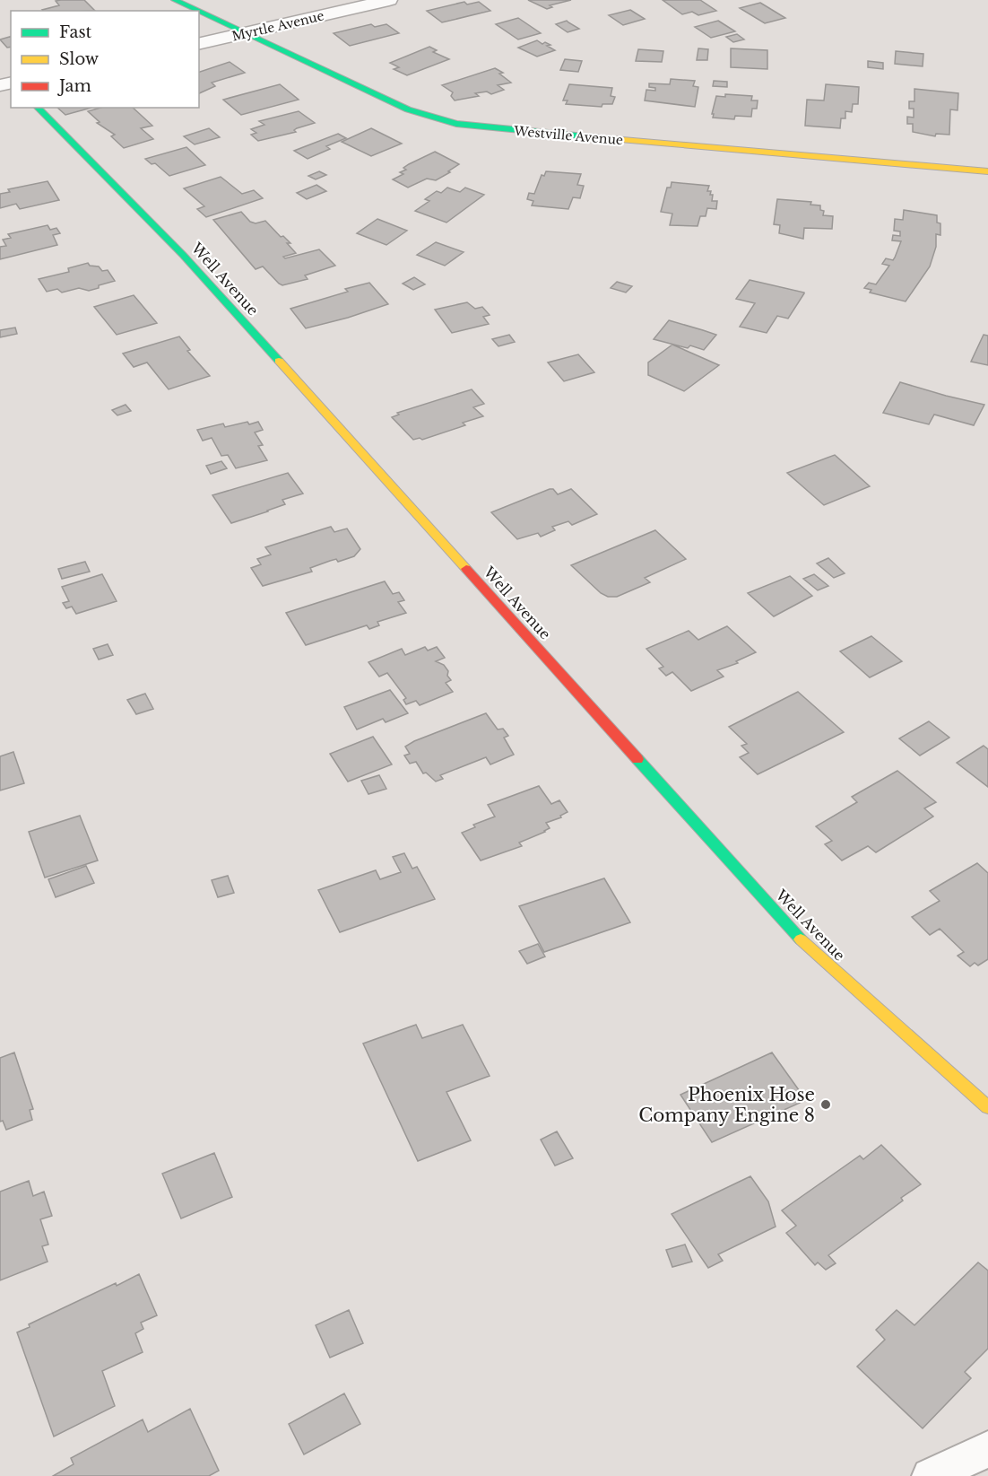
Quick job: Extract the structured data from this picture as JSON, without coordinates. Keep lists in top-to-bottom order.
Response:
{
  "streets": {
    "street": ["Myrtle Avenue", "Westville Avenue", "Well Avenue"]
  },
  "crossings": [
    ["Myrtle Avenue", "Westville Avenue"]
  ],
  "places": ["Phoenix Hose Company Engine 8"],
  "legend": ["Fast", "Slow", "Jam"]
}
